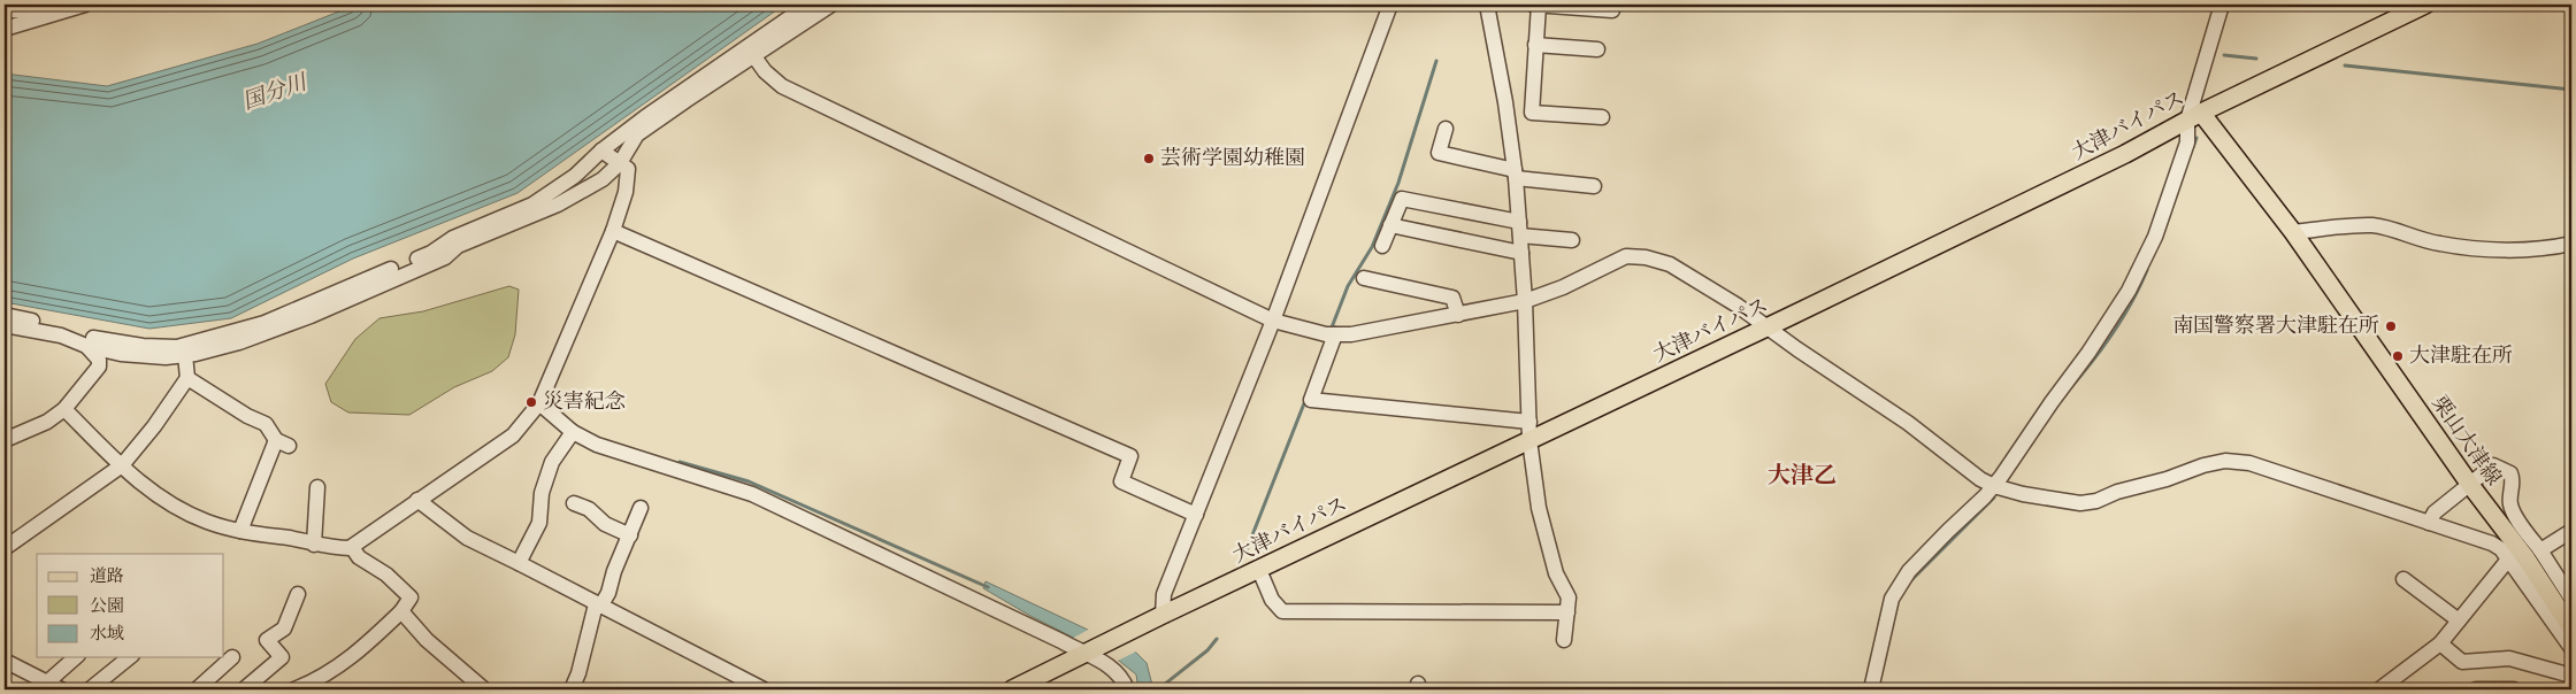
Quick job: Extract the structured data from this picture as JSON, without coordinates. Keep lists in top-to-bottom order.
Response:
{
  "streets": {
    "main road": ["大津バイパス", "栗山大津線"]
  },
  "crossings": [
    ["大津バイパス", "栗山大津線"]
  ],
  "districts": ["大津乙"],
  "water": ["国分川"],
  "places": [
    "芸術学園幼稚園",
    "南国警察署大津駐在所",
    "大津駐在所",
    "災害紀念"
  ],
  "legend": ["道路", "公園", "水域"]
}
